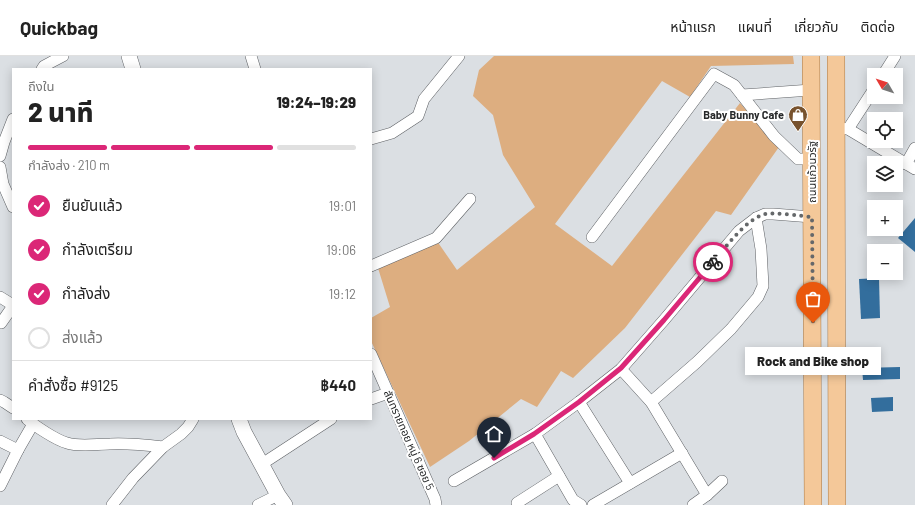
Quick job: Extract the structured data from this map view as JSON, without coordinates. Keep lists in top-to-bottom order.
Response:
{
  "streets": {
    "main road": ["ถนนแก้วนวรัฐ"],
    "street": ["สันทรายทอย หมู่ 6 ซอย 5"]
  },
  "places": {
    "shop": ["Baby Bunny Cafe"],
    "other": ["Rock and Bike shop"]
  },
  "north": "top left",
  "page": {
    "header": "Quickbag",
    "nav": [
      "หน้าแรก",
      "แผนที่",
      "เกี่ยวกับ",
      "ติดต่อ"
    ],
    "map_buttons": ["+", "−"],
    "heading": ["2 นาที", "ถึงใน", "19:24–19:29"],
    "panel": ["คำสั่งซื้อ #9125", "฿440"],
    "bar": "กำลังส่ง · 210 m",
    "list": [
      ["ยืนยันแล้ว", "19:01"],
      ["กำลังเตรียม", "19:06"],
      ["กำลังส่ง", "19:12"],
      "ส่งแล้ว"
    ],
    "bubble": "Rock and Bike shop"
  }
}
